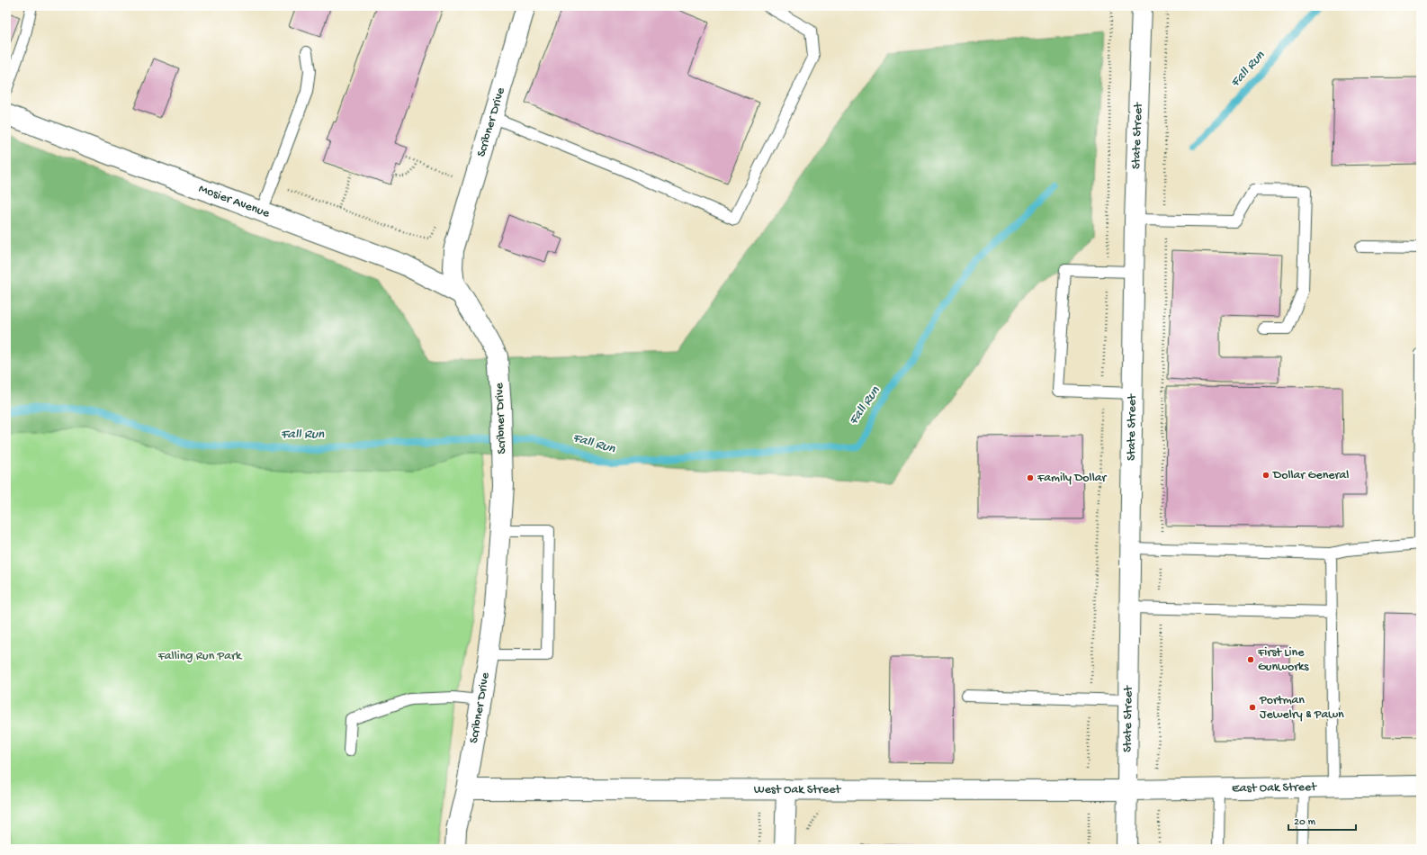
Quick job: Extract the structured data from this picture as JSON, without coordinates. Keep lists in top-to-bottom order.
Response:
{
  "streets": {
    "street": [
      "Scribner Drive",
      "State Street",
      "Mosier Avenue",
      "East Oak Street",
      "West Oak Street"
    ]
  },
  "crossings": [
    ["Scribner Drive", "Mosier Avenue"],
    ["Scribner Drive", "West Oak Street"],
    ["State Street", "East Oak Street"],
    ["State Street", "West Oak Street"],
    ["East Oak Street", "West Oak Street"]
  ],
  "water": ["Fall Run"],
  "parks": ["Falling Run Park"],
  "places": [
    "Dollar General",
    "Family Dollar",
    "First Line Gunworks",
    "Portman Jewelry & Pawn"
  ],
  "scale_bar": "20 m"
}
